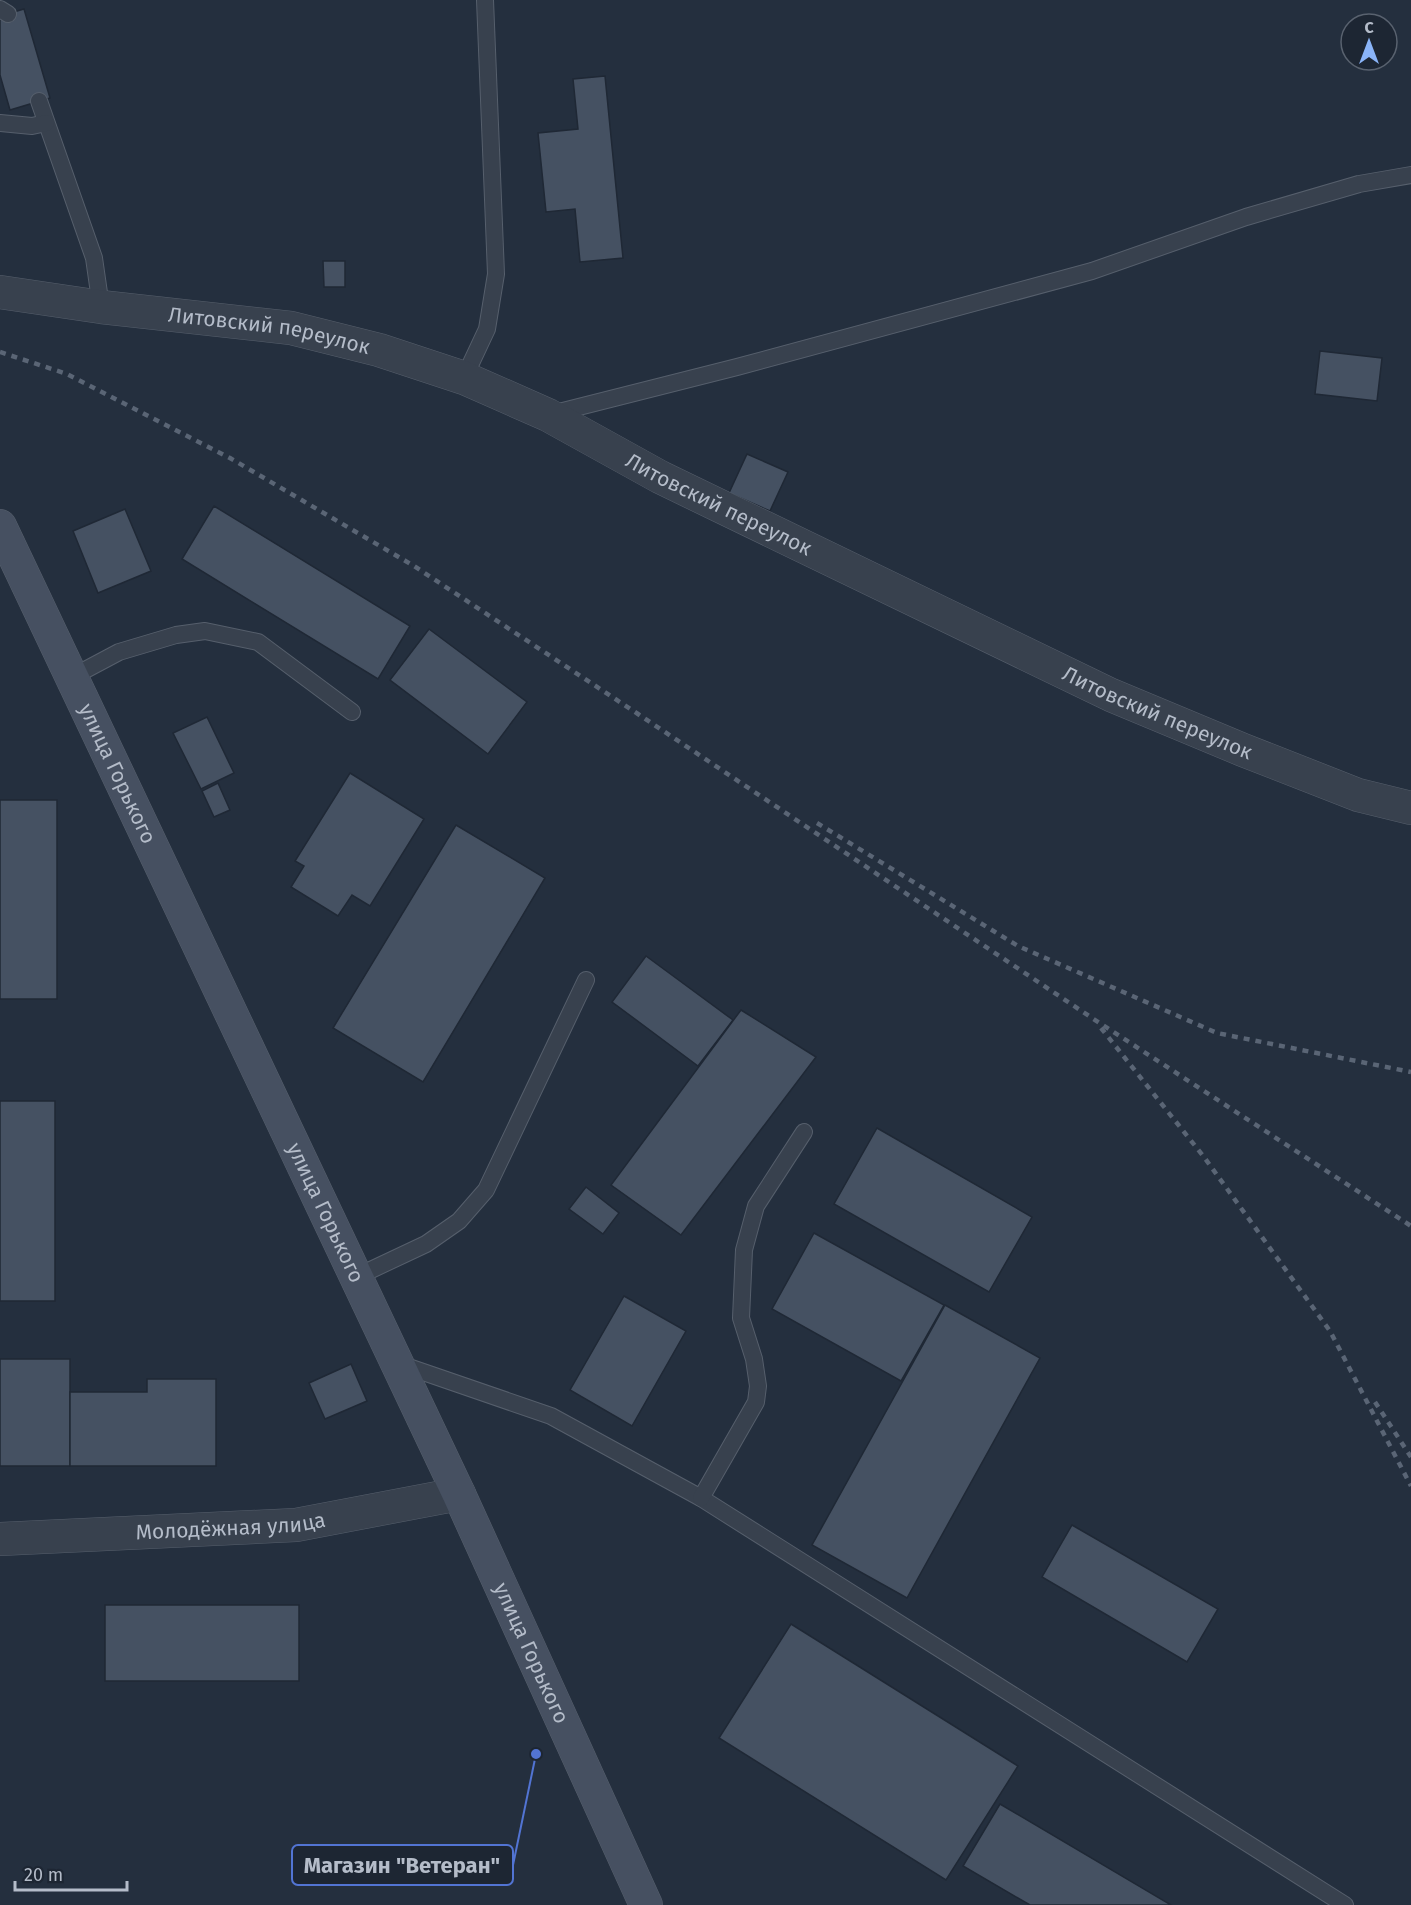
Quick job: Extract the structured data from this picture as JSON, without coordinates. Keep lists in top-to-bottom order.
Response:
{
  "streets": {
    "main road": ["улица Горького"],
    "street": ["Литовский переулок", "Молодёжная улица"]
  },
  "crossings": [
    ["улица Горького", "Молодёжная улица"]
  ],
  "places": ["Магазин \"Ветеран\""],
  "scale_bar": "20 m",
  "north": "top"
}
